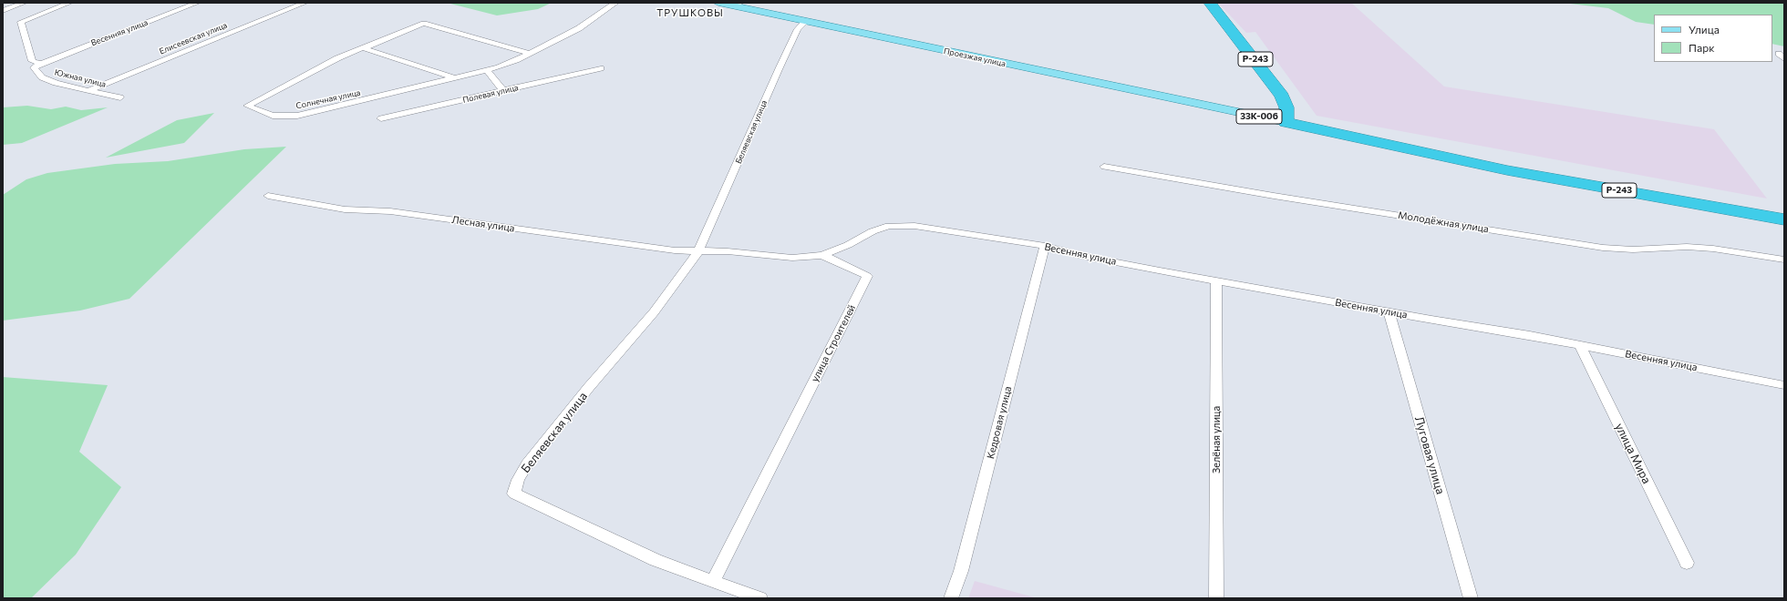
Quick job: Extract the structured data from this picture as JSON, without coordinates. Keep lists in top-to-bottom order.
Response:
{
  "streets": {
    "highway": ["Р-243"],
    "main road": ["Проезжая улица", "33К-006"],
    "street": [
      "Весенняя улица",
      "Елисеевская улица",
      "Южная улица",
      "Полевая улица",
      "Солнечная улица",
      "Беляевская улица",
      "Молодёжная улица",
      "Лесная улица",
      "улица Строителей",
      "Кедровая улица",
      "Зелёная улица",
      "улица Мира",
      "Луговая улица"
    ]
  },
  "crossings": [
    ["Весенняя улица", "Южная улица"],
    ["Весенняя улица", "Лесная улица"],
    ["Весенняя улица", "улица Строителей"],
    ["Весенняя улица", "Кедровая улица"],
    ["Весенняя улица", "Зелёная улица"],
    ["Весенняя улица", "улица Мира"],
    ["Весенняя улица", "Луговая улица"],
    ["Елисеевская улица", "Южная улица"],
    ["Проезжая улица", "Р-243"],
    ["Проезжая улица", "Беляевская улица"],
    ["Беляевская улица", "Лесная улица"],
    ["Беляевская улица", "улица Строителей"],
    ["Лесная улица", "улица Строителей"]
  ],
  "districts": ["ТРУШКОВЫ"],
  "legend": ["Улица", "Парк"]
}
